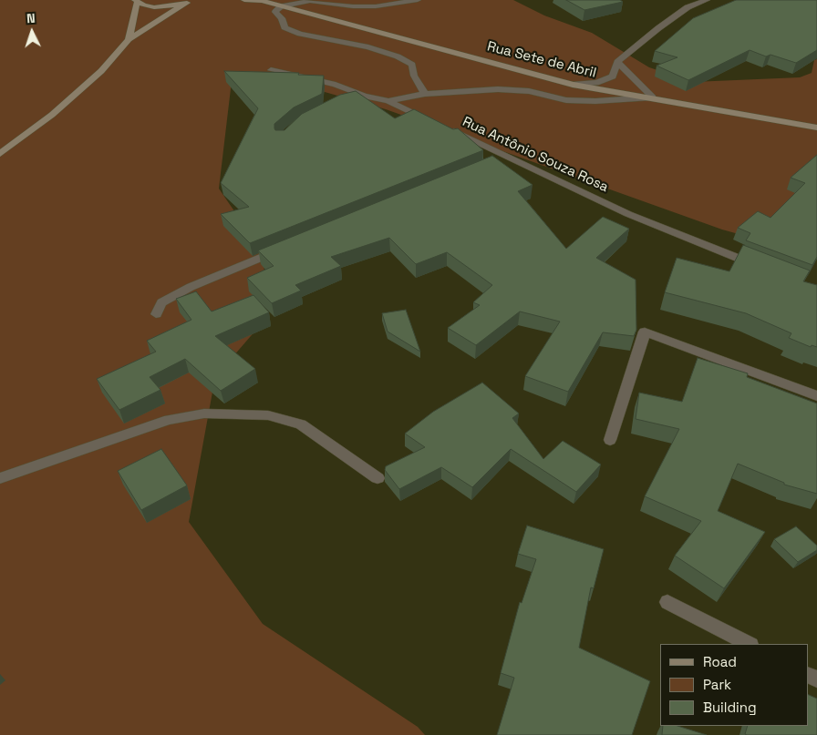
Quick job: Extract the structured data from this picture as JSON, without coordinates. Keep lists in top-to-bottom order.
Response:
{
  "streets": {
    "main road": ["Rua Sete de Abril"],
    "street": ["Rua Antônio Souza Rosa"]
  },
  "crossings": [
    ["Rua Sete de Abril", "Rua Antônio Souza Rosa"]
  ],
  "legend": ["Road", "Park", "Building"],
  "north": "top"
}
